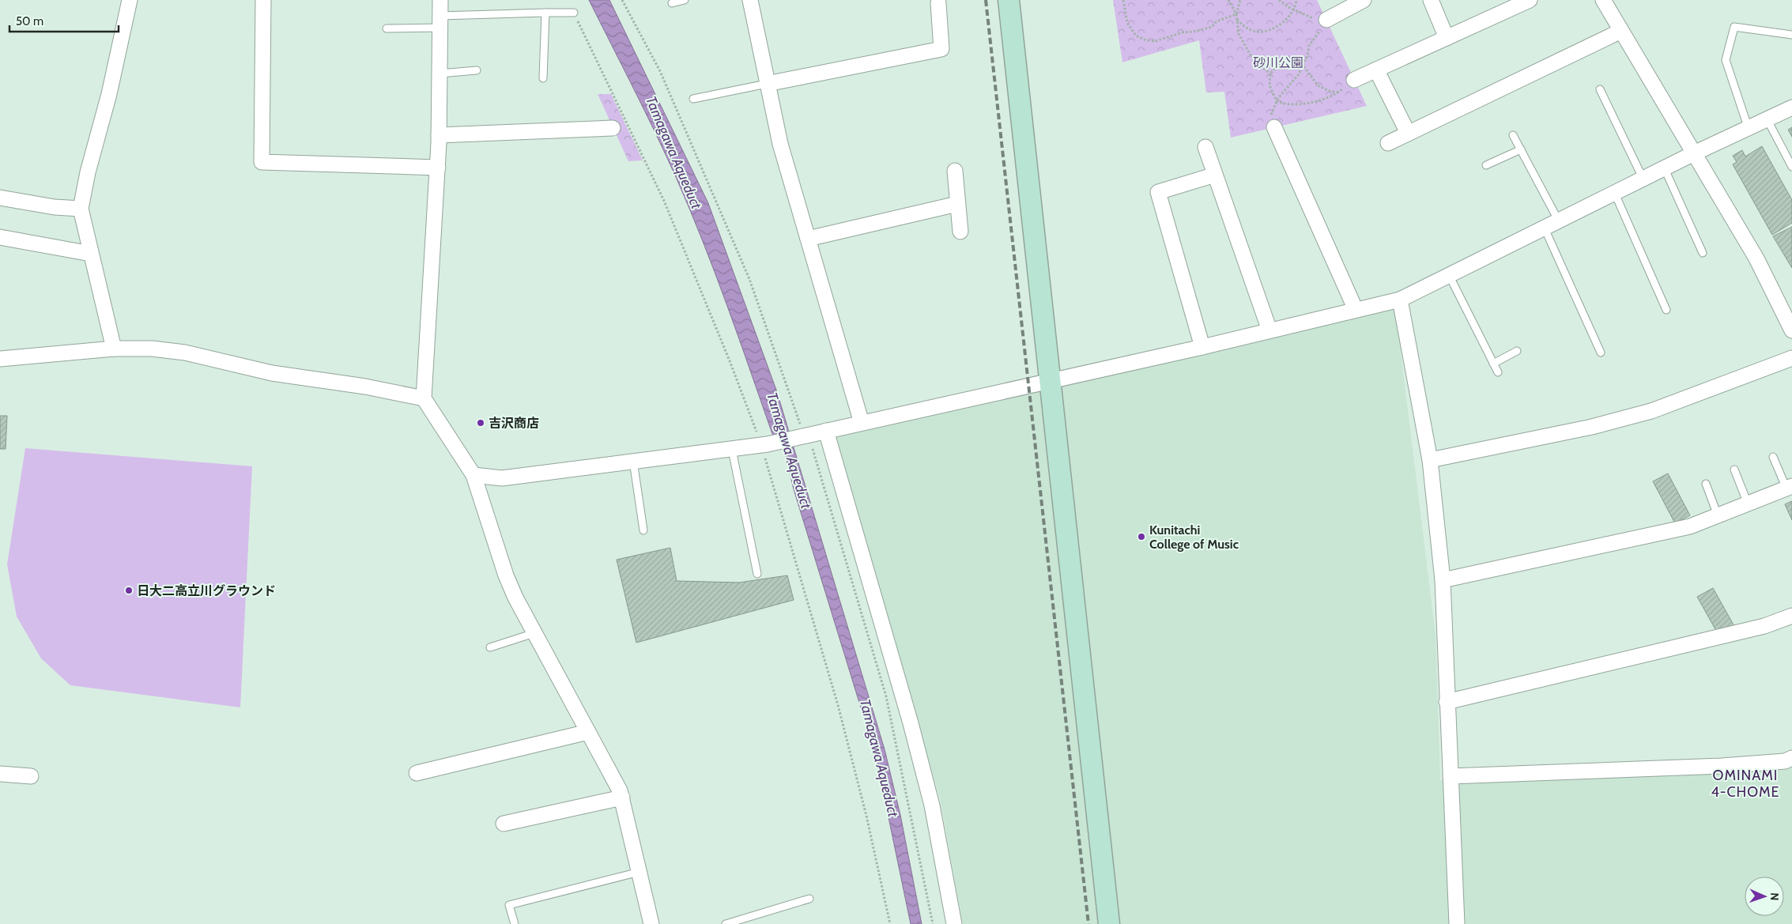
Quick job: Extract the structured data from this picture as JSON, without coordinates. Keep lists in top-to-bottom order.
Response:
{
  "districts": ["OMINAMI 4-CHOME"],
  "water": ["Tamagawa Aqueduct"],
  "parks": ["砂川公園"],
  "places": ["吉沢商店", "Kunitachi College of Music", "日大二高立川グラウンド"],
  "scale_bar": "50 m",
  "north": "right"
}
